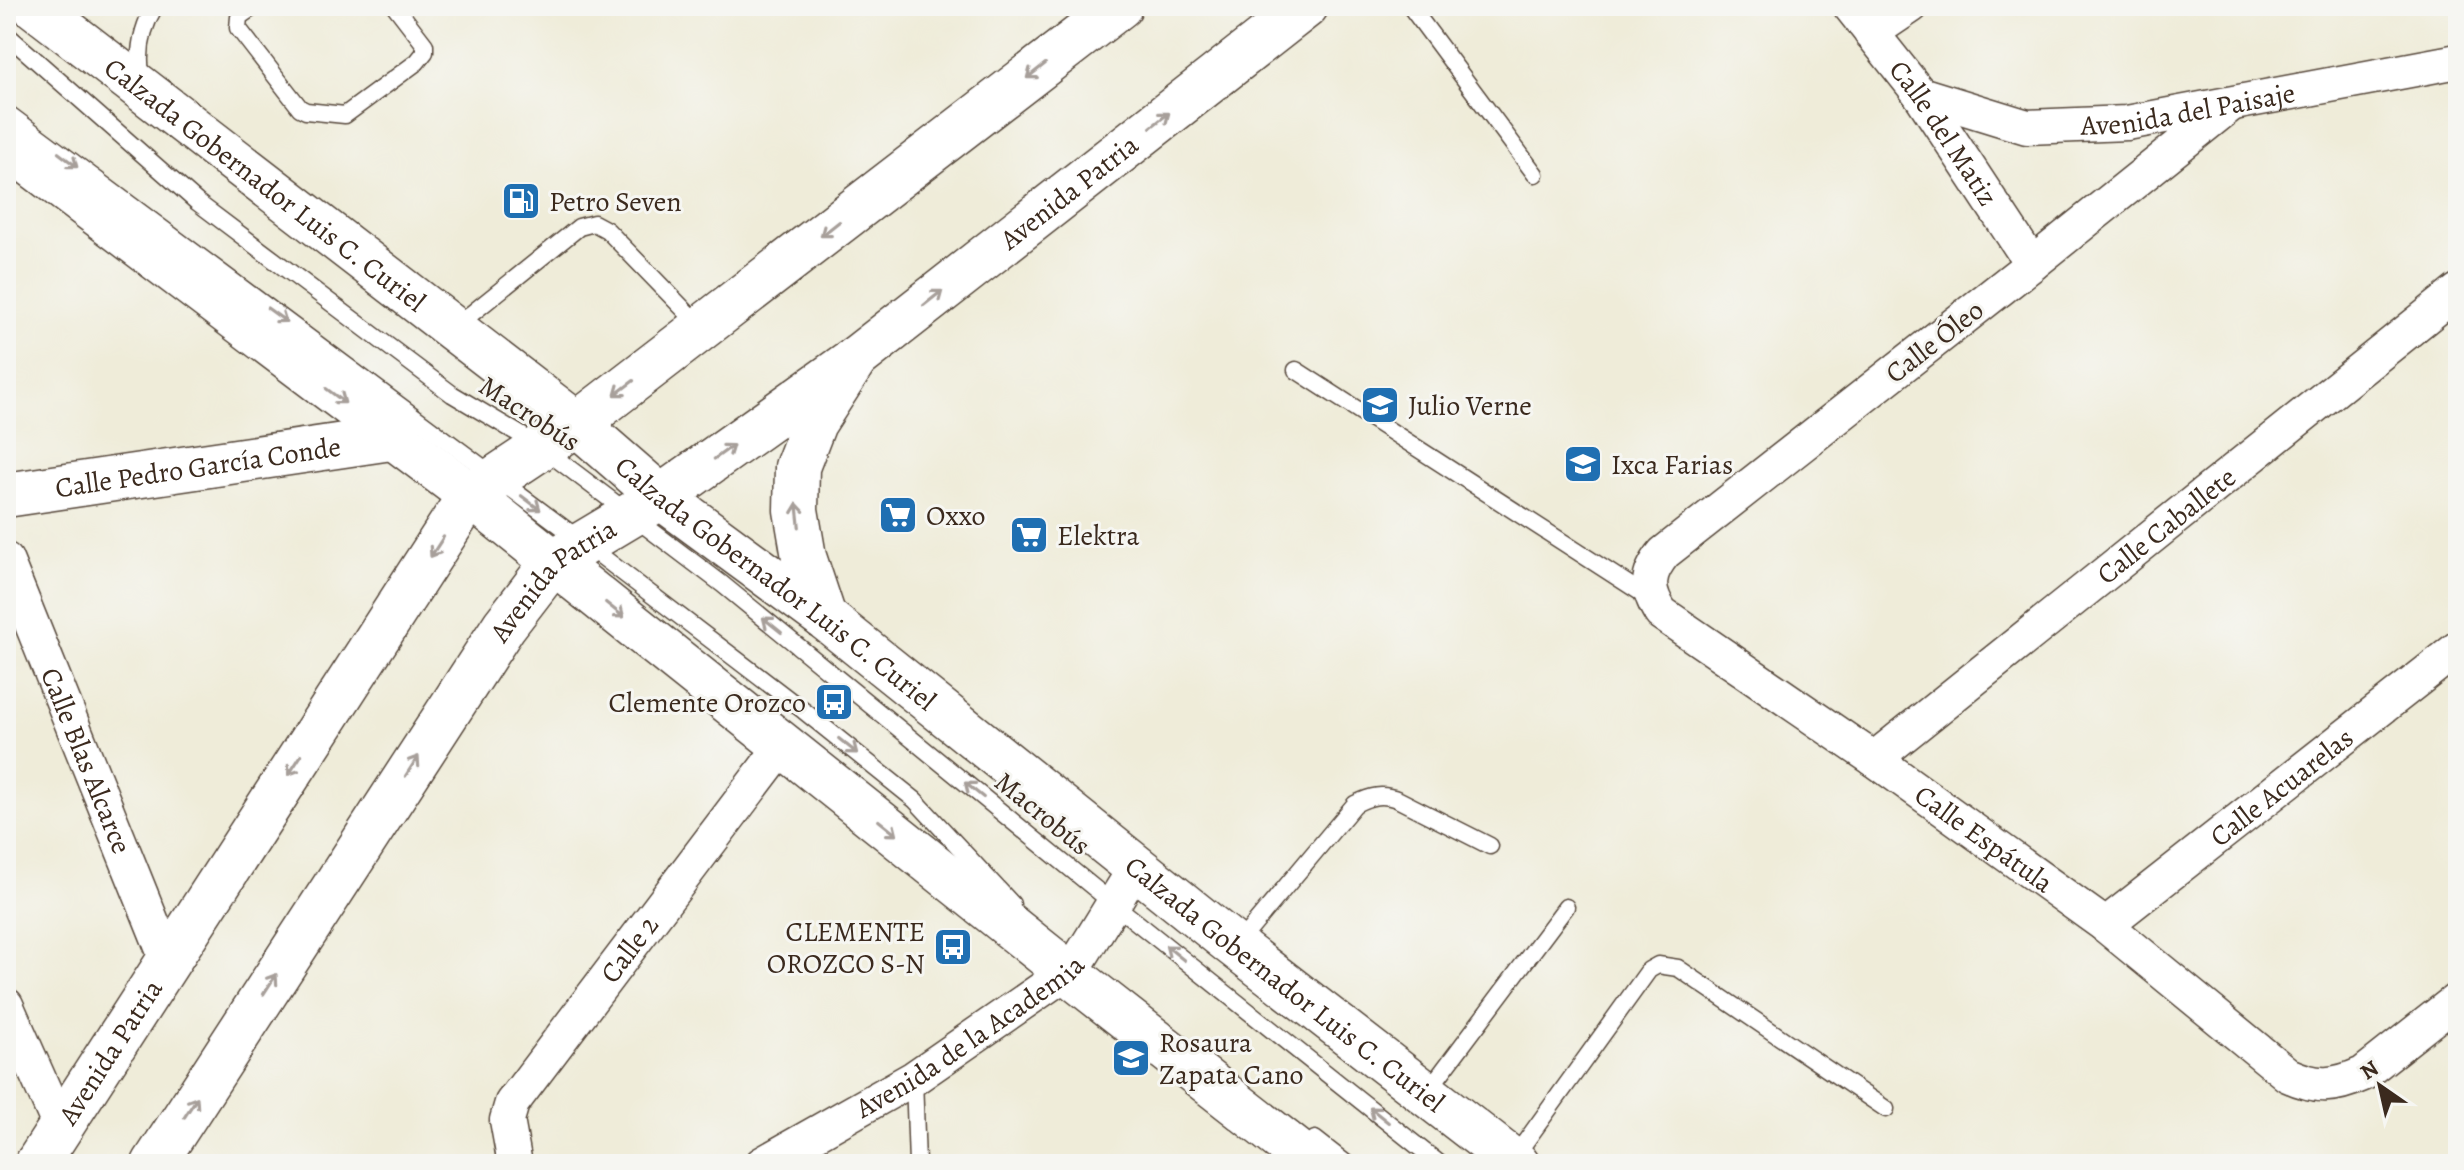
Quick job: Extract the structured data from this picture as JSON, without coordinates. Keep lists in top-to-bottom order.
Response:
{
  "streets": {
    "main road": ["Calzada Gobernador Luis C. Curiel", "Avenida Patria", "Calle Pedro García Conde"],
    "street": [
      "Avenida del Paisaje",
      "Calle del Matiz",
      "Calle Óleo",
      "Calle Caballete",
      "Calle Blas Alcarce",
      "Calle Acuarelas",
      "Calle Espátula",
      "Calle 2",
      "Avenida de la Academia"
    ],
    "lane": ["Macrobús"]
  },
  "crossings": [
    ["Avenida del Paisaje", "Calle del Matiz"],
    ["Avenida del Paisaje", "Calle Óleo"],
    ["Calle del Matiz", "Calle Óleo"],
    ["Calzada Gobernador Luis C. Curiel", "Avenida Patria"],
    ["Calzada Gobernador Luis C. Curiel", "Macrobús"],
    ["Calzada Gobernador Luis C. Curiel", "Avenida de la Academia"],
    ["Avenida Patria", "Macrobús"],
    ["Avenida Patria", "Calle Blas Alcarce"],
    ["Calle Óleo", "Calle Espátula"],
    ["Macrobús", "Avenida de la Academia"],
    ["Calle Caballete", "Calle Espátula"],
    ["Calle Acuarelas", "Calle Espátula"]
  ],
  "places": {
    "fuel station": ["Petro Seven"],
    "school or university": ["Julio Verne", "Ixca Farias", "Rosaura Zapata Cano"],
    "supermarket": ["Oxxo", "Elektra"],
    "bus stop": ["Clemente Orozco", "CLEMENTE OROZCO S-N"]
  },
  "north": "top left"
}
